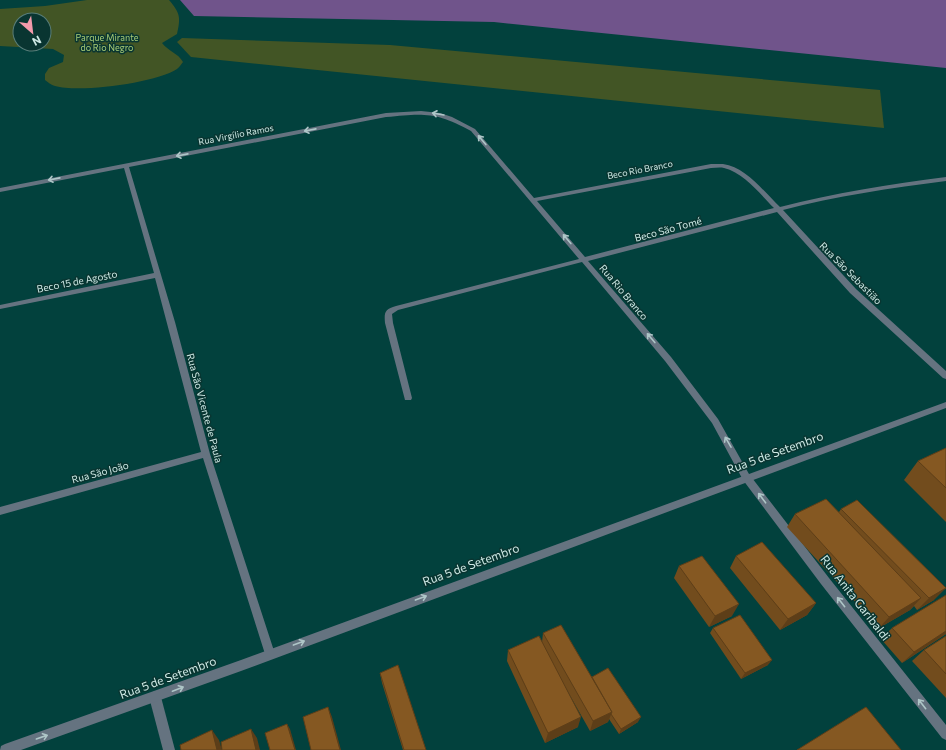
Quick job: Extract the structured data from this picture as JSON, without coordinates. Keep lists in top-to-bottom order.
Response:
{
  "streets": {
    "street": [
      "Rua Virgílio Ramos",
      "Beco Rio Branco",
      "Beco São Tomé",
      "Rua São Sebastião",
      "Beco 15 de Agosto",
      "Rua Rio Branco",
      "Rua São Vicente de Paula",
      "Rua 5 de Setembro",
      "Rua São João",
      "Rua Anita Garibaldi"
    ]
  },
  "crossings": [
    ["Rua Virgílio Ramos", "Rua Rio Branco"],
    ["Rua Virgílio Ramos", "Rua São Vicente de Paula"],
    ["Beco Rio Branco", "Rua São Sebastião"],
    ["Beco Rio Branco", "Rua Rio Branco"],
    ["Beco São Tomé", "Rua São Sebastião"],
    ["Beco São Tomé", "Rua Rio Branco"],
    ["Beco 15 de Agosto", "Rua São Vicente de Paula"],
    ["Rua Rio Branco", "Rua 5 de Setembro"],
    ["Rua Rio Branco", "Rua Anita Garibaldi"],
    ["Rua São Vicente de Paula", "Rua 5 de Setembro"],
    ["Rua São Vicente de Paula", "Rua São João"],
    ["Rua 5 de Setembro", "Rua Anita Garibaldi"]
  ],
  "one_way": [
    "Rua Virgílio Ramos",
    "Rua Rio Branco",
    "Rua 5 de Setembro",
    "Rua Anita Garibaldi"
  ],
  "parks": ["Parque Mirante do Rio Negro"],
  "north": "bottom right"
}
